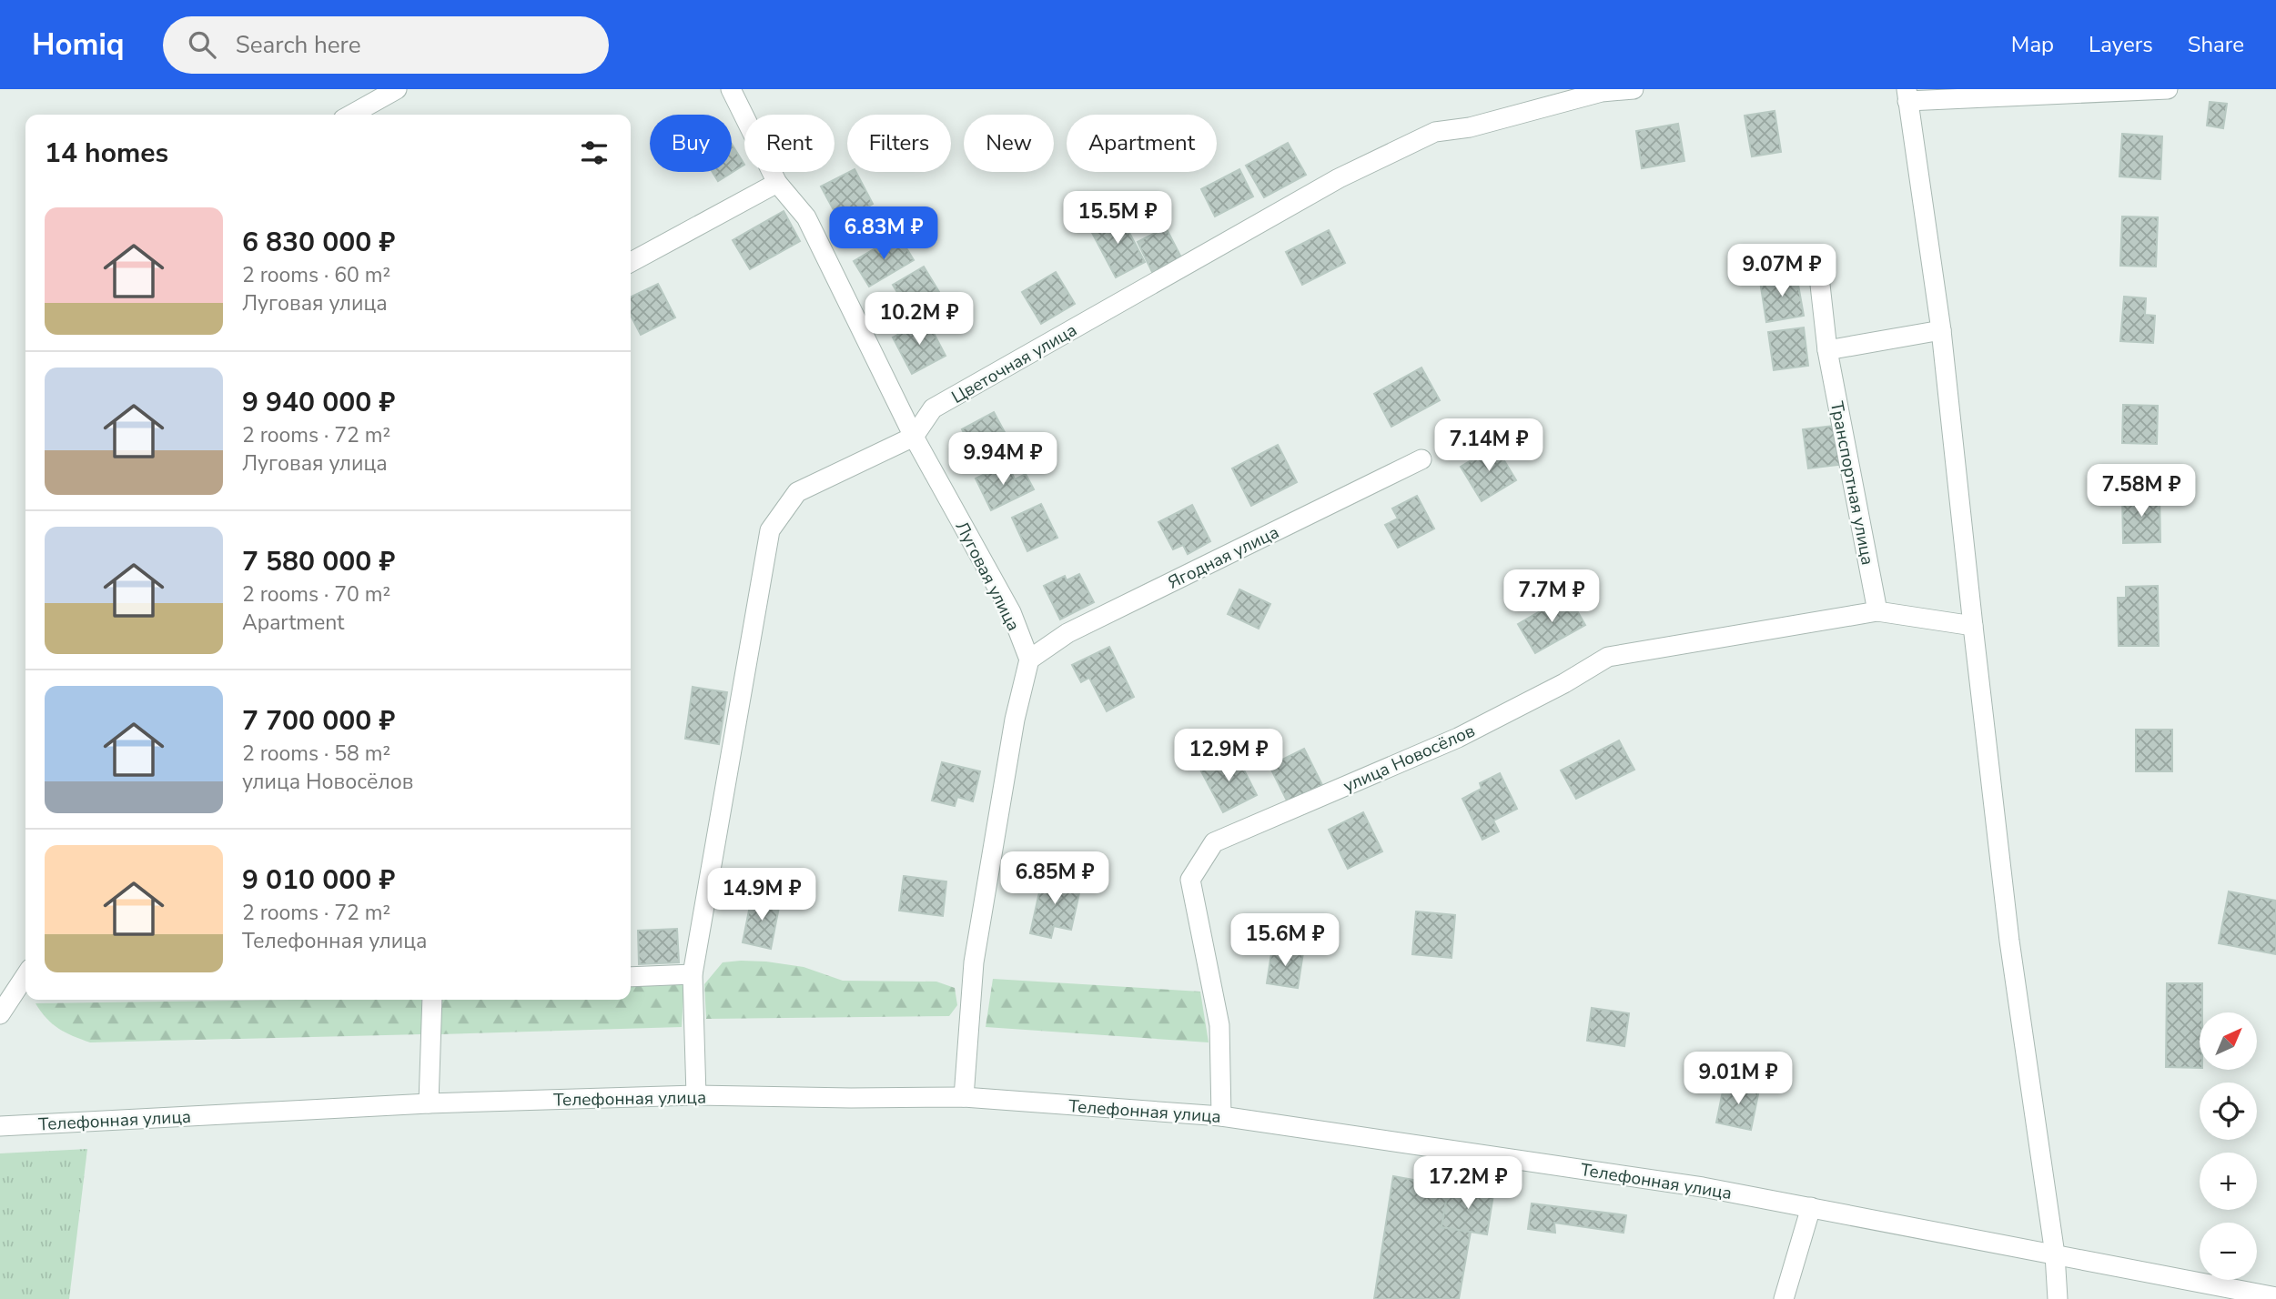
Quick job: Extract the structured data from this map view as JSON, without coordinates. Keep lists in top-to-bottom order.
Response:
{
  "streets": {
    "street": [
      "Цветочная улица",
      "Транспортная улица",
      "Ягодная улица",
      "Луговая улица",
      "улица Новосёлов",
      "Телефонная улица"
    ]
  },
  "crossings": [
    ["Цветочная улица", "Луговая улица"],
    ["Цветочная улица", "Телефонная улица"],
    ["Транспортная улица", "улица Новосёлов"],
    ["Ягодная улица", "Луговая улица"],
    ["улица Новосёлов", "Телефонная улица"]
  ],
  "north": "top right",
  "page": {
    "header": "Homiq",
    "search": "Search here",
    "nav": ["Map", "Layers", "Share"],
    "chip": [
      "Buy",
      "Rent",
      "Filters",
      "New",
      "Apartment"
    ],
    "heading": "14 homes",
    "price": [
      "15.5M ₽",
      "6.83M ₽",
      "9.07M ₽",
      "10.2M ₽",
      "7.14M ₽",
      "9.94M ₽",
      "7.58M ₽",
      "7.7M ₽",
      "12.9M ₽",
      "6.85M ₽",
      "14.9M ₽",
      "15.6M ₽",
      "9.01M ₽",
      "17.2M ₽"
    ],
    "list": [
      {
        "name": "6 830 000 ₽",
        "note": "2 rooms · 60 m² · Луговая улица"
      },
      {
        "name": "9 940 000 ₽",
        "note": "2 rooms · 72 m² · Луговая улица"
      },
      {
        "name": "7 580 000 ₽",
        "note": "2 rooms · 70 m² · Apartment"
      },
      {
        "name": "7 700 000 ₽",
        "note": "2 rooms · 58 m² · улица Новосёлов"
      },
      {
        "name": "9 010 000 ₽",
        "note": "2 rooms · 72 m² · Телефонная улица"
      }
    ],
    "map_buttons": ["+", "−"]
  }
}
